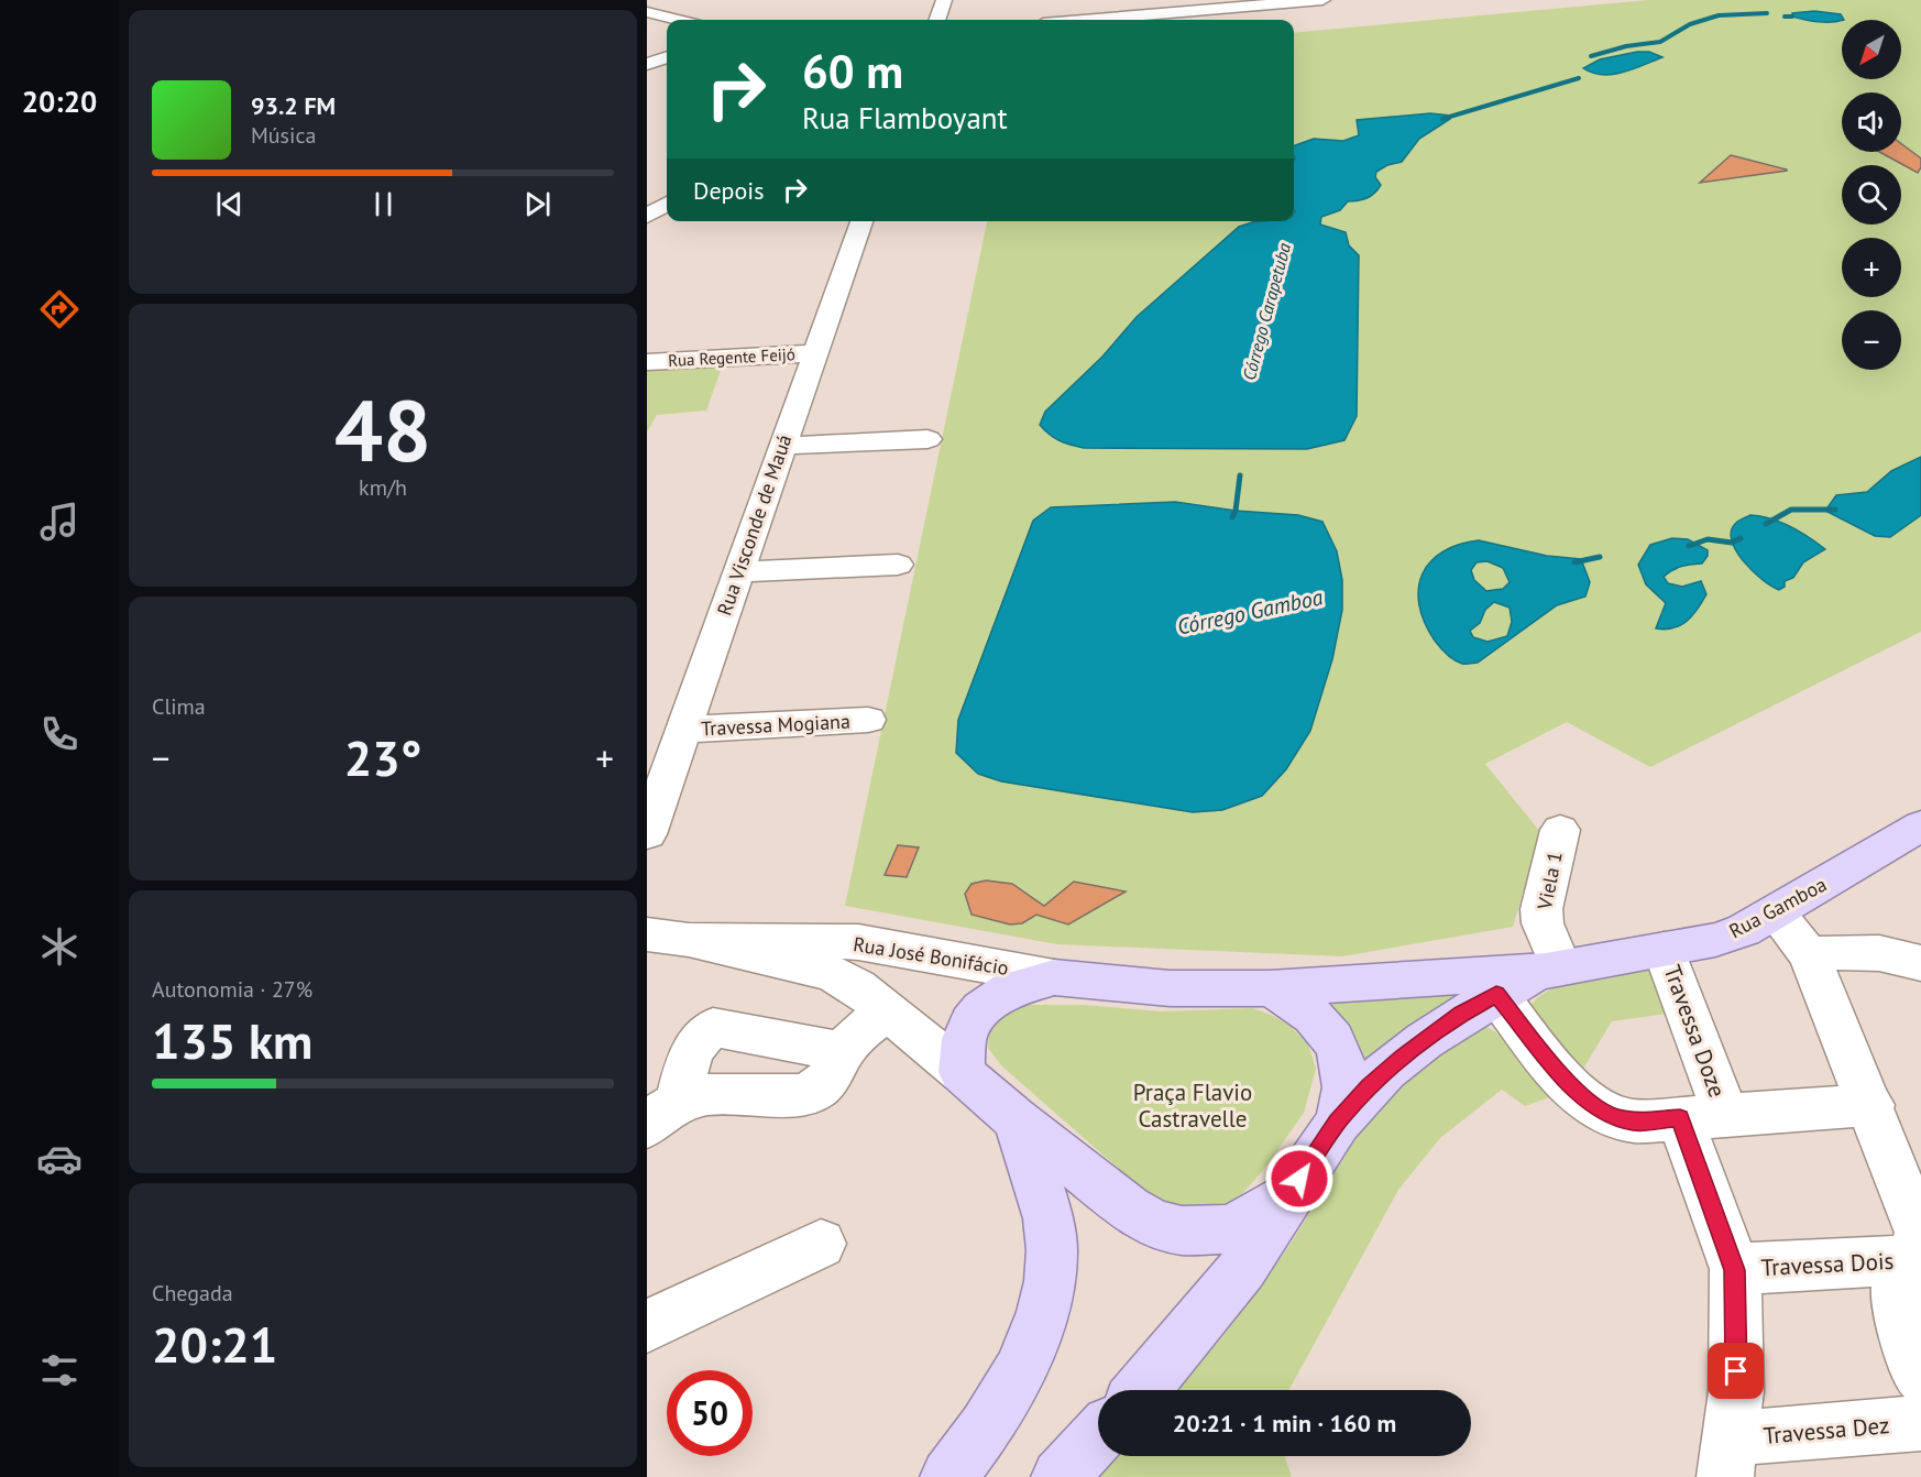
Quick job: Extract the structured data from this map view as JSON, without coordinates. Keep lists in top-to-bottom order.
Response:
{
  "streets": {
    "main road": ["Rua Gamboa"],
    "street": [
      "Rua Regente Feijó",
      "Rua Visconde de Mauá",
      "Travessa Mogiana",
      "Viela 1",
      "Rua José Bonifácio",
      "Travessa Doze",
      "Travessa Dois",
      "Travessa Dez"
    ]
  },
  "crossings": [
    ["Rua Regente Feijó", "Rua Visconde de Mauá"],
    ["Rua Visconde de Mauá", "Travessa Mogiana"],
    ["Viela 1", "Rua Gamboa"],
    ["Rua Gamboa", "Rua José Bonifácio"],
    ["Rua Gamboa", "Travessa Doze"],
    ["Travessa Doze", "Travessa Dois"],
    ["Travessa Doze", "Travessa Dez"]
  ],
  "water": ["Córrego Carapetuba", "Córrego Gamboa"],
  "parks": ["Praça Flavio Castravelle"],
  "north": "bottom left",
  "page": {
    "tabs": "20:20",
    "map_buttons": ["+", "−"],
    "turn": ["60 m", "Rua Flamboyant"],
    "song": ["93.2 FM", "Música"],
    "then": "Depois",
    "tile": [
      ["48", "km/h"],
      "Clima",
      ["Autonomia · 27%", "135 km"],
      ["Chegada", "20:21"]
    ],
    "heat": ["−", "23°", "+"],
    "limit": "50",
    "trip": "20:21 · 1 min · 160 m"
  }
}
